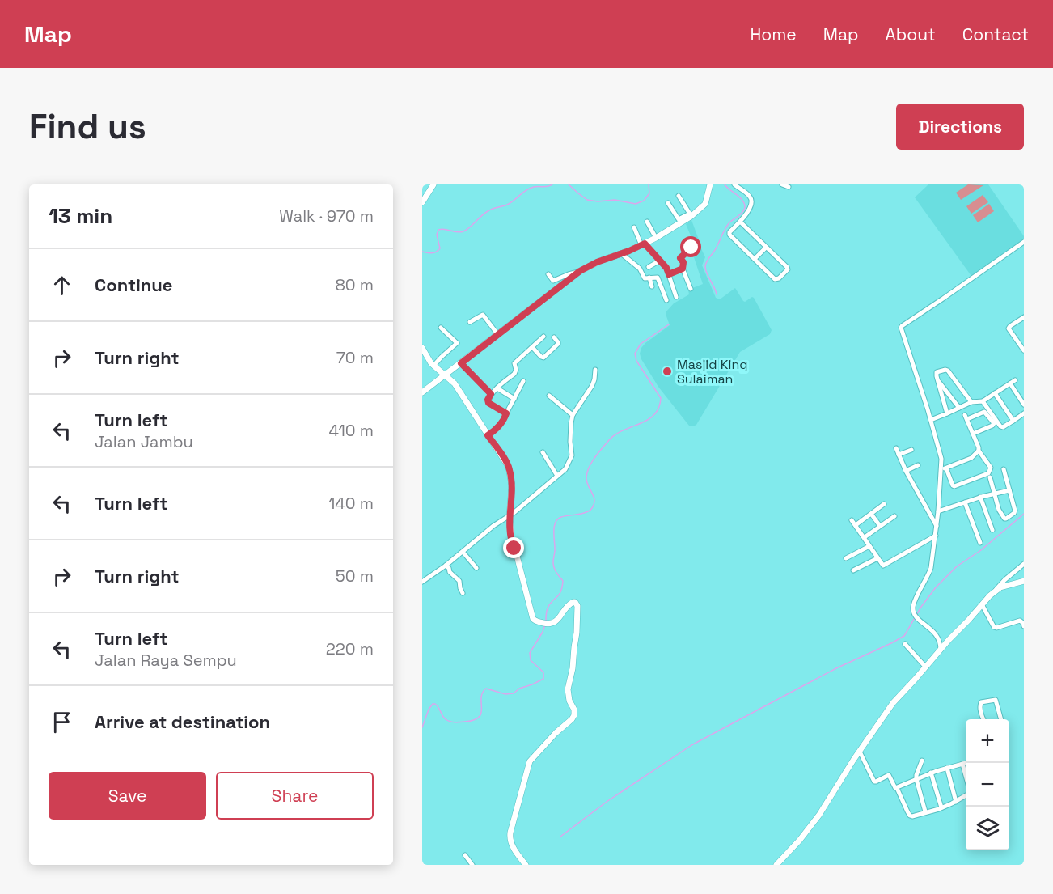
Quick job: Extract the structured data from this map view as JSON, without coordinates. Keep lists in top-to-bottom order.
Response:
{
  "places": ["Masjid King Sulaiman"],
  "page": {
    "header": "Map",
    "nav": [
      "Home",
      "Map",
      "About",
      "Contact"
    ],
    "buttons": [
      "Directions",
      ["Save", "Share"]
    ],
    "title": "Find us",
    "heading": ["13 min", "Walk · 970 m"],
    "list": [
      ["Continue", "80 m"],
      ["Turn right", "70 m"],
      ["Turn left", "Jalan Jambu", "410 m"],
      ["Turn left", "140 m"],
      ["Turn right", "50 m"],
      ["Turn left", "Jalan Raya Sempu", "220 m"],
      "Arrive at destination"
    ],
    "map_buttons": ["+", "−"]
  }
}
